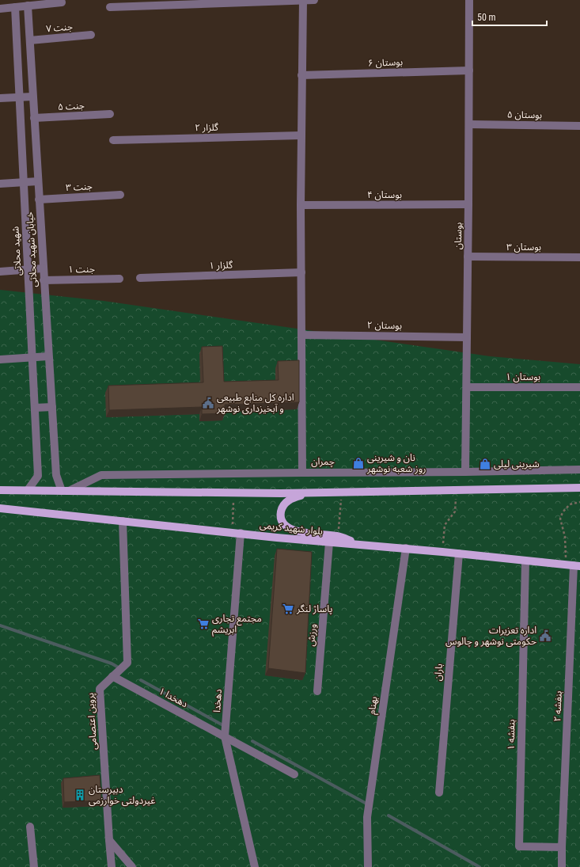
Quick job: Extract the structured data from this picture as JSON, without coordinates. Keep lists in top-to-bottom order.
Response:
{
  "streets": {
    "main road": ["بلوار شهید کریمی"],
    "street": [
      "جنت ۷",
      "بوستان ۶",
      "جنت ۵",
      "بوستان ۵",
      "گلزار ۲",
      "جنت ۳",
      "بوستان ۴",
      "بوستان",
      "بوستان ۳",
      "خیابان شهید محلاتی",
      "شهید محلاتی",
      "گلزار ۱",
      "جنت ۱",
      "بوستان ۲",
      "بوستان ۱",
      "چمران",
      "ورزش",
      "باران",
      "دهخدا ۱",
      "دهخدا",
      "بهنام",
      "بنفشه ۲",
      "پروین اعتصامی",
      "بنفشه ۱"
    ]
  },
  "crossings": [
    ["جنت ۷", "خیابان شهید محلاتی"],
    ["بوستان ۶", "بوستان"],
    ["جنت ۵", "خیابان شهید محلاتی"],
    ["بوستان ۵", "بوستان"],
    ["جنت ۳", "خیابان شهید محلاتی"],
    ["بوستان ۴", "بوستان"],
    ["بوستان", "بوستان ۳"],
    ["بوستان", "بوستان ۲"],
    ["بوستان", "بوستان ۱"],
    ["بوستان", "چمران"],
    ["خیابان شهید محلاتی", "جنت ۱"],
    ["خیابان شهید محلاتی", "چمران"],
    ["بلوار شهید کریمی", "ورزش"],
    ["بلوار شهید کریمی", "باران"],
    ["بلوار شهید کریمی", "دهخدا"],
    ["بلوار شهید کریمی", "بهنام"],
    ["بلوار شهید کریمی", "بنفشه ۲"],
    ["بلوار شهید کریمی", "پروین اعتصامی"],
    ["بلوار شهید کریمی", "بنفشه ۱"],
    ["دهخدا ۱", "دهخدا"],
    ["دهخدا ۱", "پروین اعتصامی"],
    ["بنفشه ۲", "بنفشه ۱"]
  ],
  "places": {
    "public building": ["اداره كل منابع طبيعی و آبخيزداری نوشهر", "اداره تعزیرات حکومتی نوشهر و چالوس"],
    "shop": ["نان و شیرینی روز شعبه نوشهر", "شیرینی لیلی"],
    "supermarket": ["پاساژ لنگر", "مجتمع تجاری ابریشم"],
    "building": ["دبیرستان غیردولتی خوارزمی"]
  },
  "scale_bar": "50 m"
}
